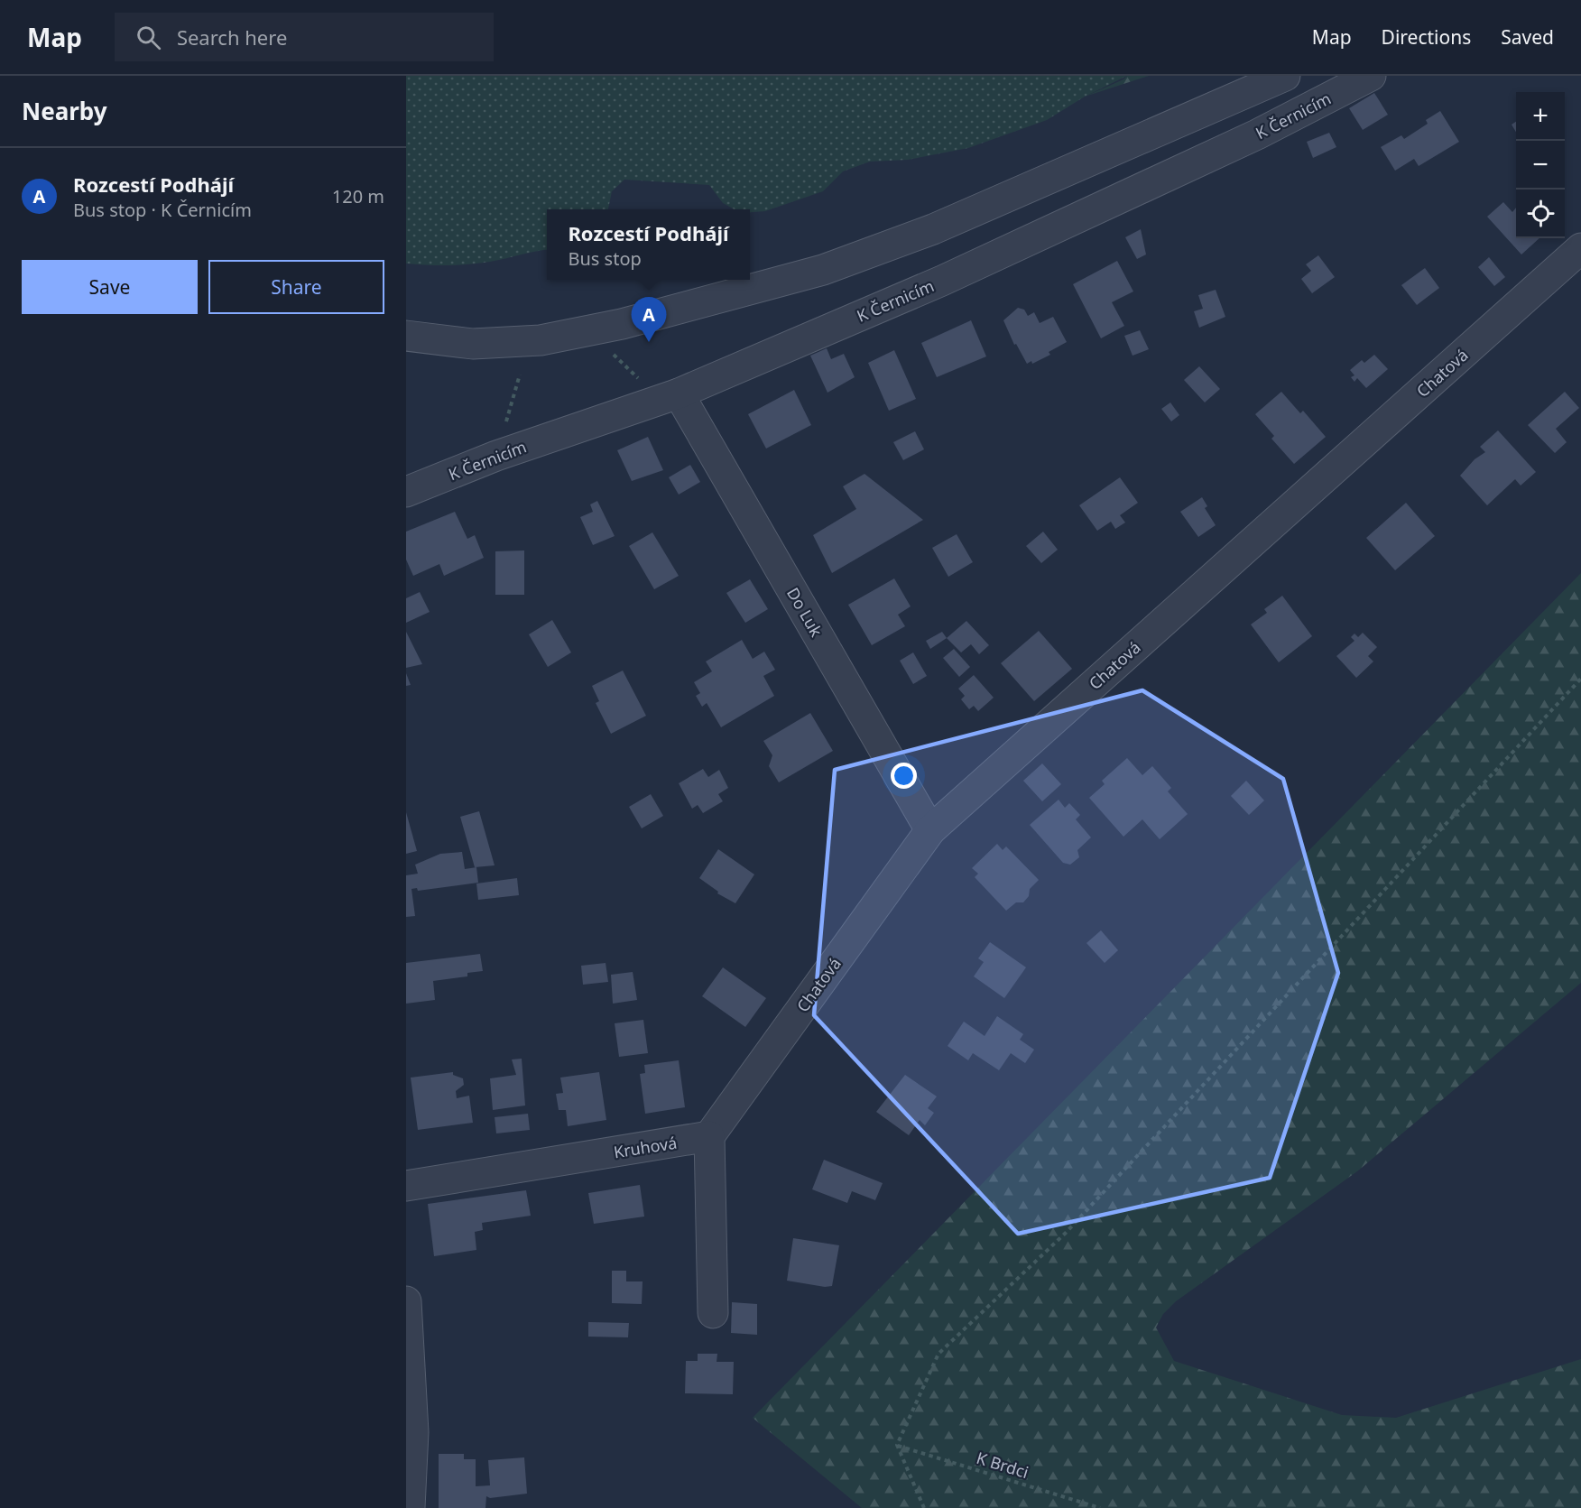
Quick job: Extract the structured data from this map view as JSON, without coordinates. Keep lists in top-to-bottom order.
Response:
{
  "streets": {
    "street": [
      "K Černicím",
      "Chatová",
      "Do Luk",
      "Kruhová"
    ],
    "path": ["K Brdci"]
  },
  "crossings": [
    ["K Černicím", "Do Luk"],
    ["Chatová", "Do Luk"],
    ["Chatová", "Kruhová"]
  ],
  "page": {
    "header": "Map",
    "search": "Search here",
    "nav": ["Map", "Directions", "Saved"],
    "heading": "Nearby",
    "map_buttons": ["+", "−"],
    "list": [
      {
        "mark": "A",
        "name": "Rozcestí Podhájí",
        "note": "Bus stop · K Černicím",
        "value": "120 m"
      }
    ],
    "popup": ["Rozcestí Podhájí", "Bus stop"],
    "buttons": ["Save", "Share"],
    "pins": "A"
  }
}
